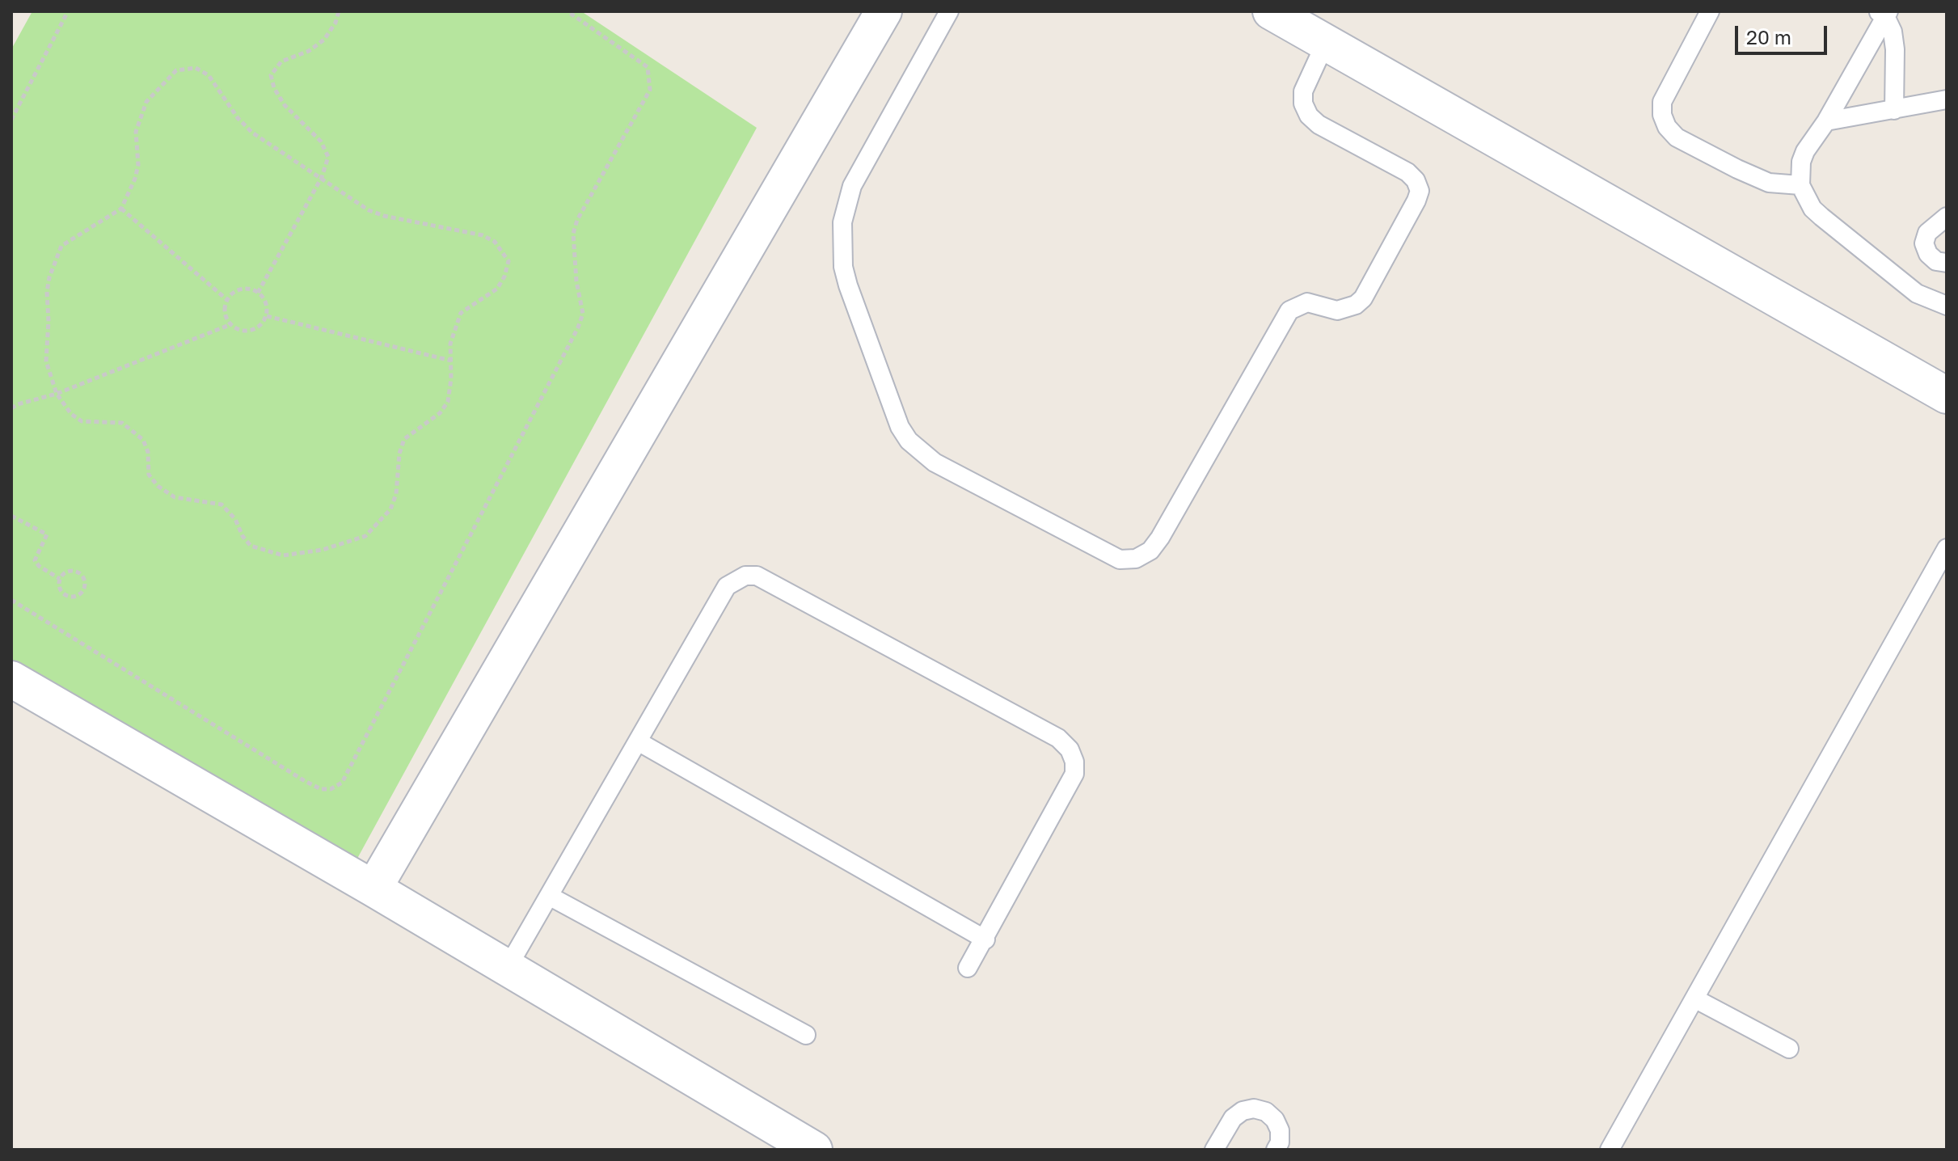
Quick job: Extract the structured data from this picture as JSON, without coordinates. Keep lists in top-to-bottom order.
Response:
{
  "scale_bar": "20 m"
}
